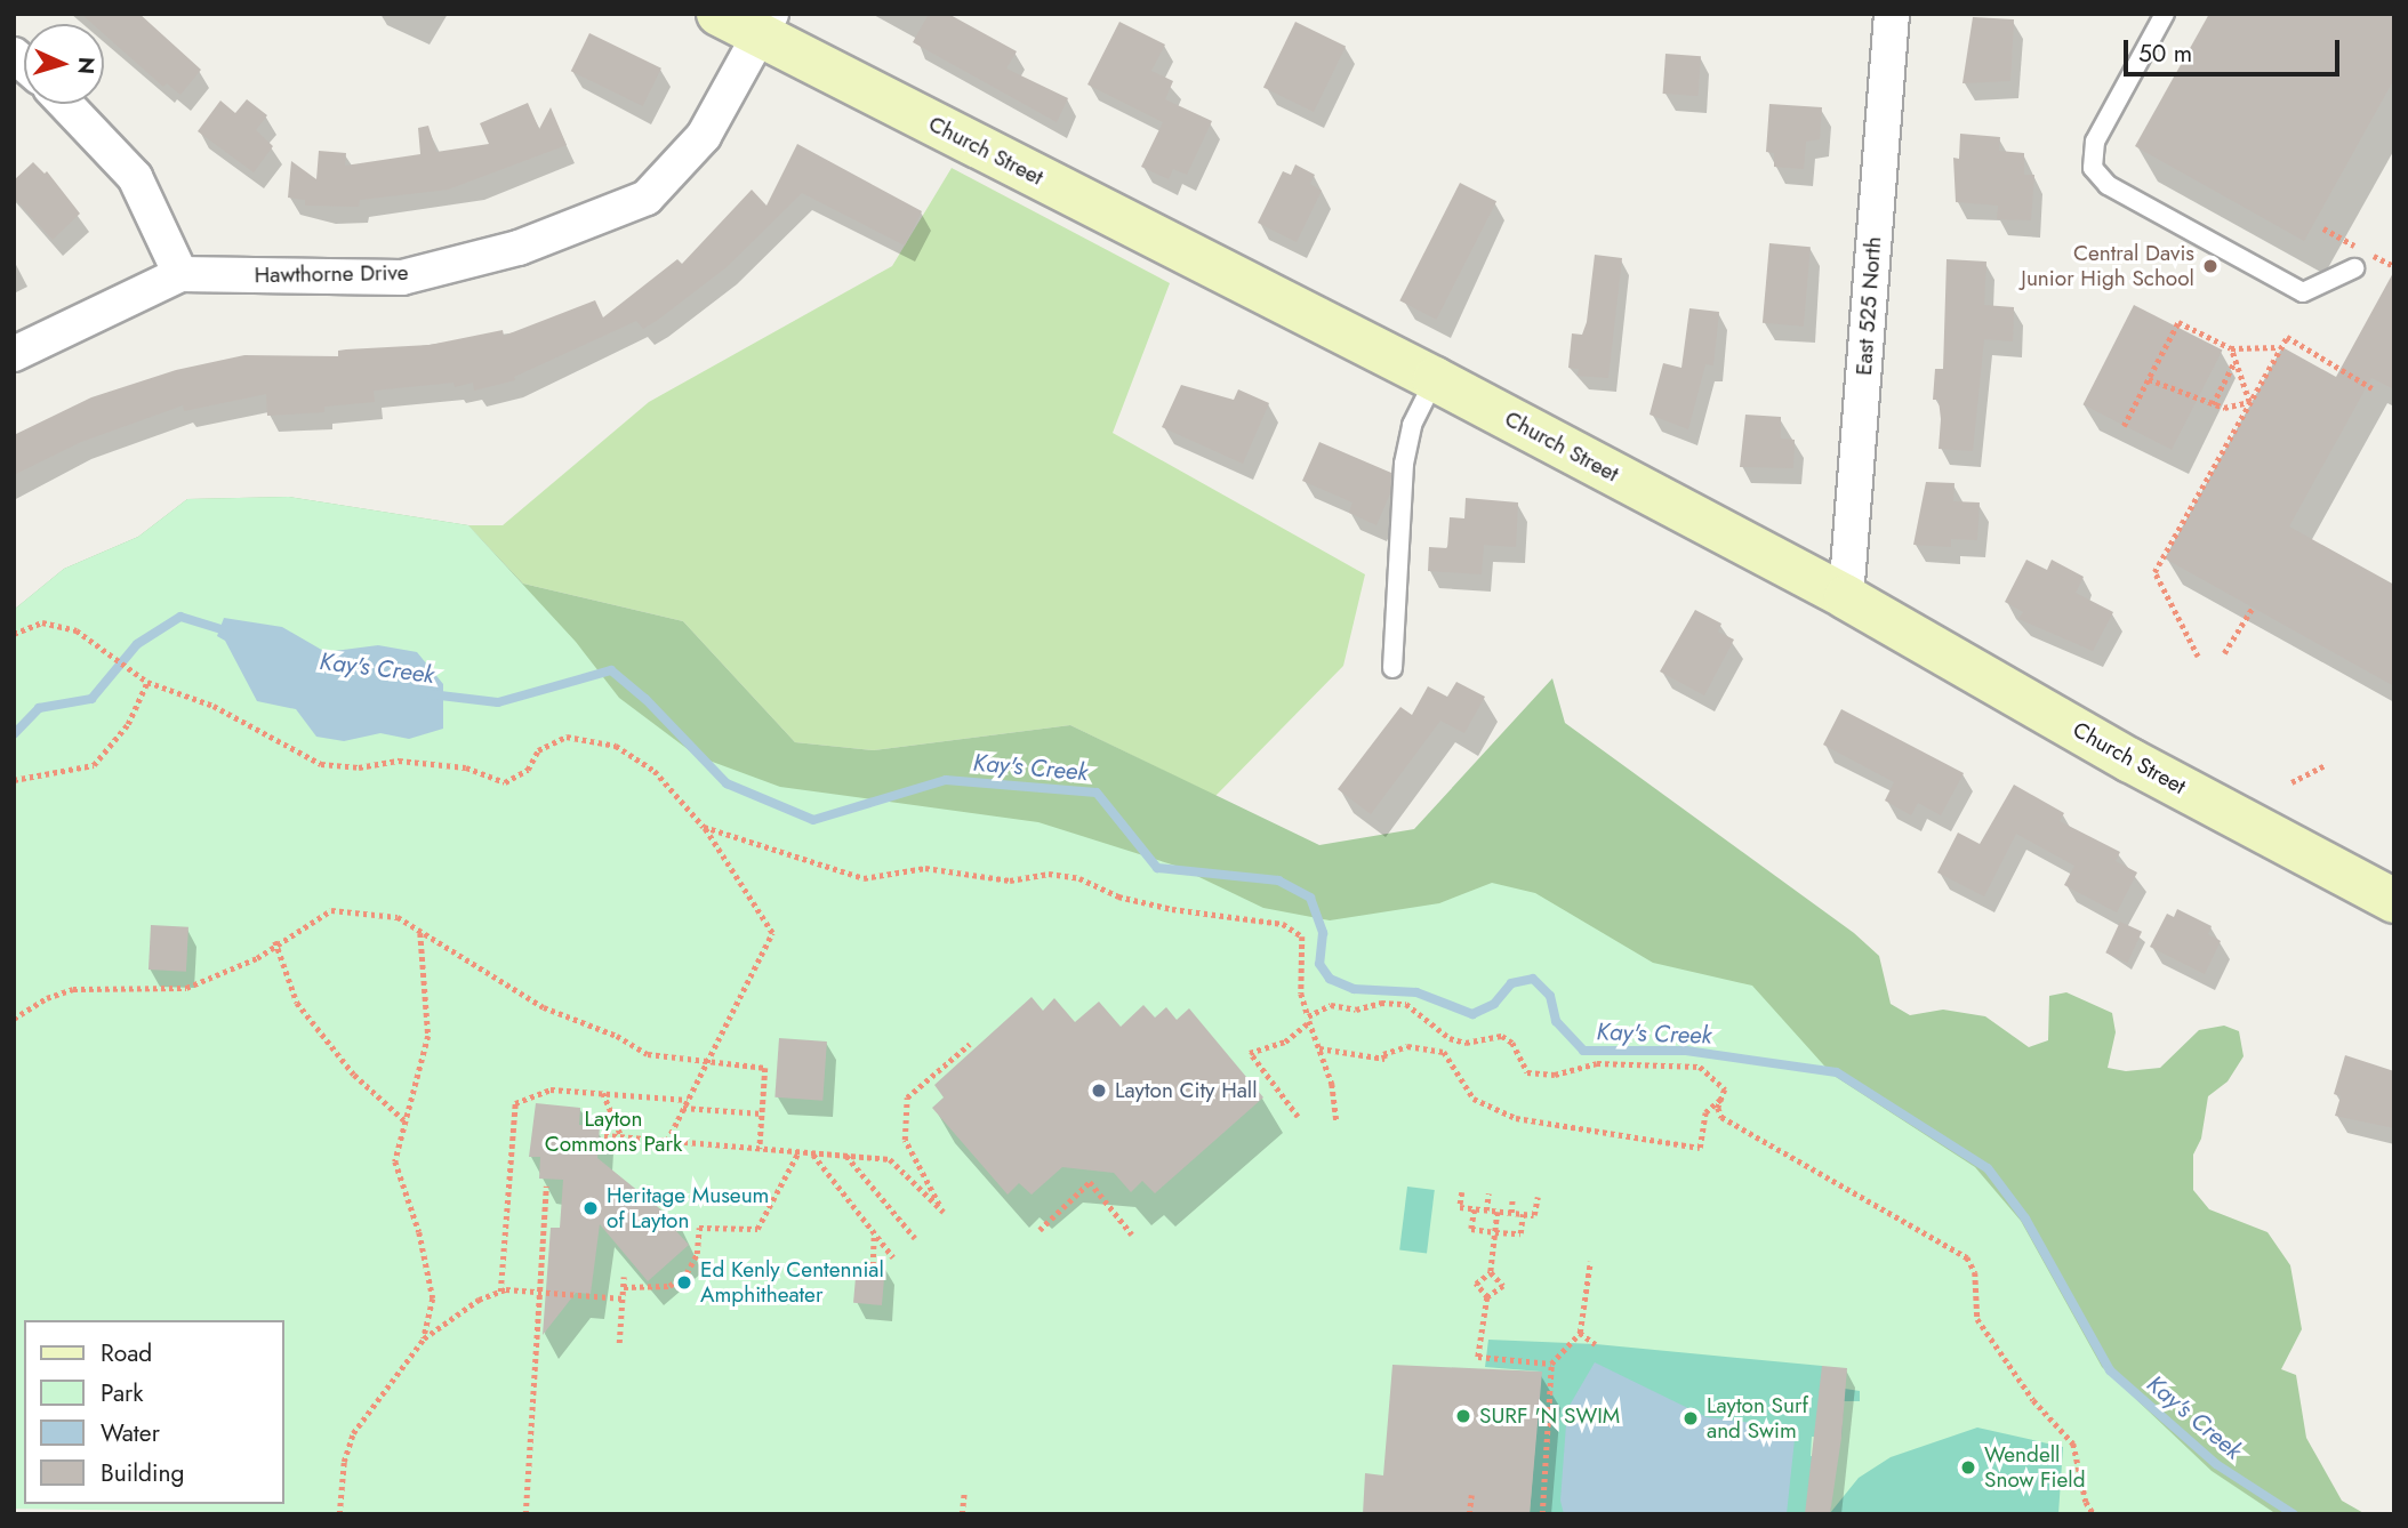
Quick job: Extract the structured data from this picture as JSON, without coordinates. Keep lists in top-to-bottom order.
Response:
{
  "streets": {
    "street": ["Church Street", "Hawthorne Drive", "East 525 North"]
  },
  "crossings": [
    ["Church Street", "Hawthorne Drive"],
    ["Church Street", "East 525 North"]
  ],
  "water": ["Kay's Creek"],
  "parks": ["Layton Commons Park"],
  "places": [
    "Central Davis Junior High School",
    "Layton City Hall",
    "Heritage Museum of Layton",
    "Ed Kenly Centennial Amphitheater",
    "SURF 'N SWIM",
    "Layton Surf and Swim",
    "Wendell Snow Field"
  ],
  "legend": [
    "Road",
    "Park",
    "Water",
    "Building"
  ],
  "scale_bar": "50 m",
  "north": "right"
}
